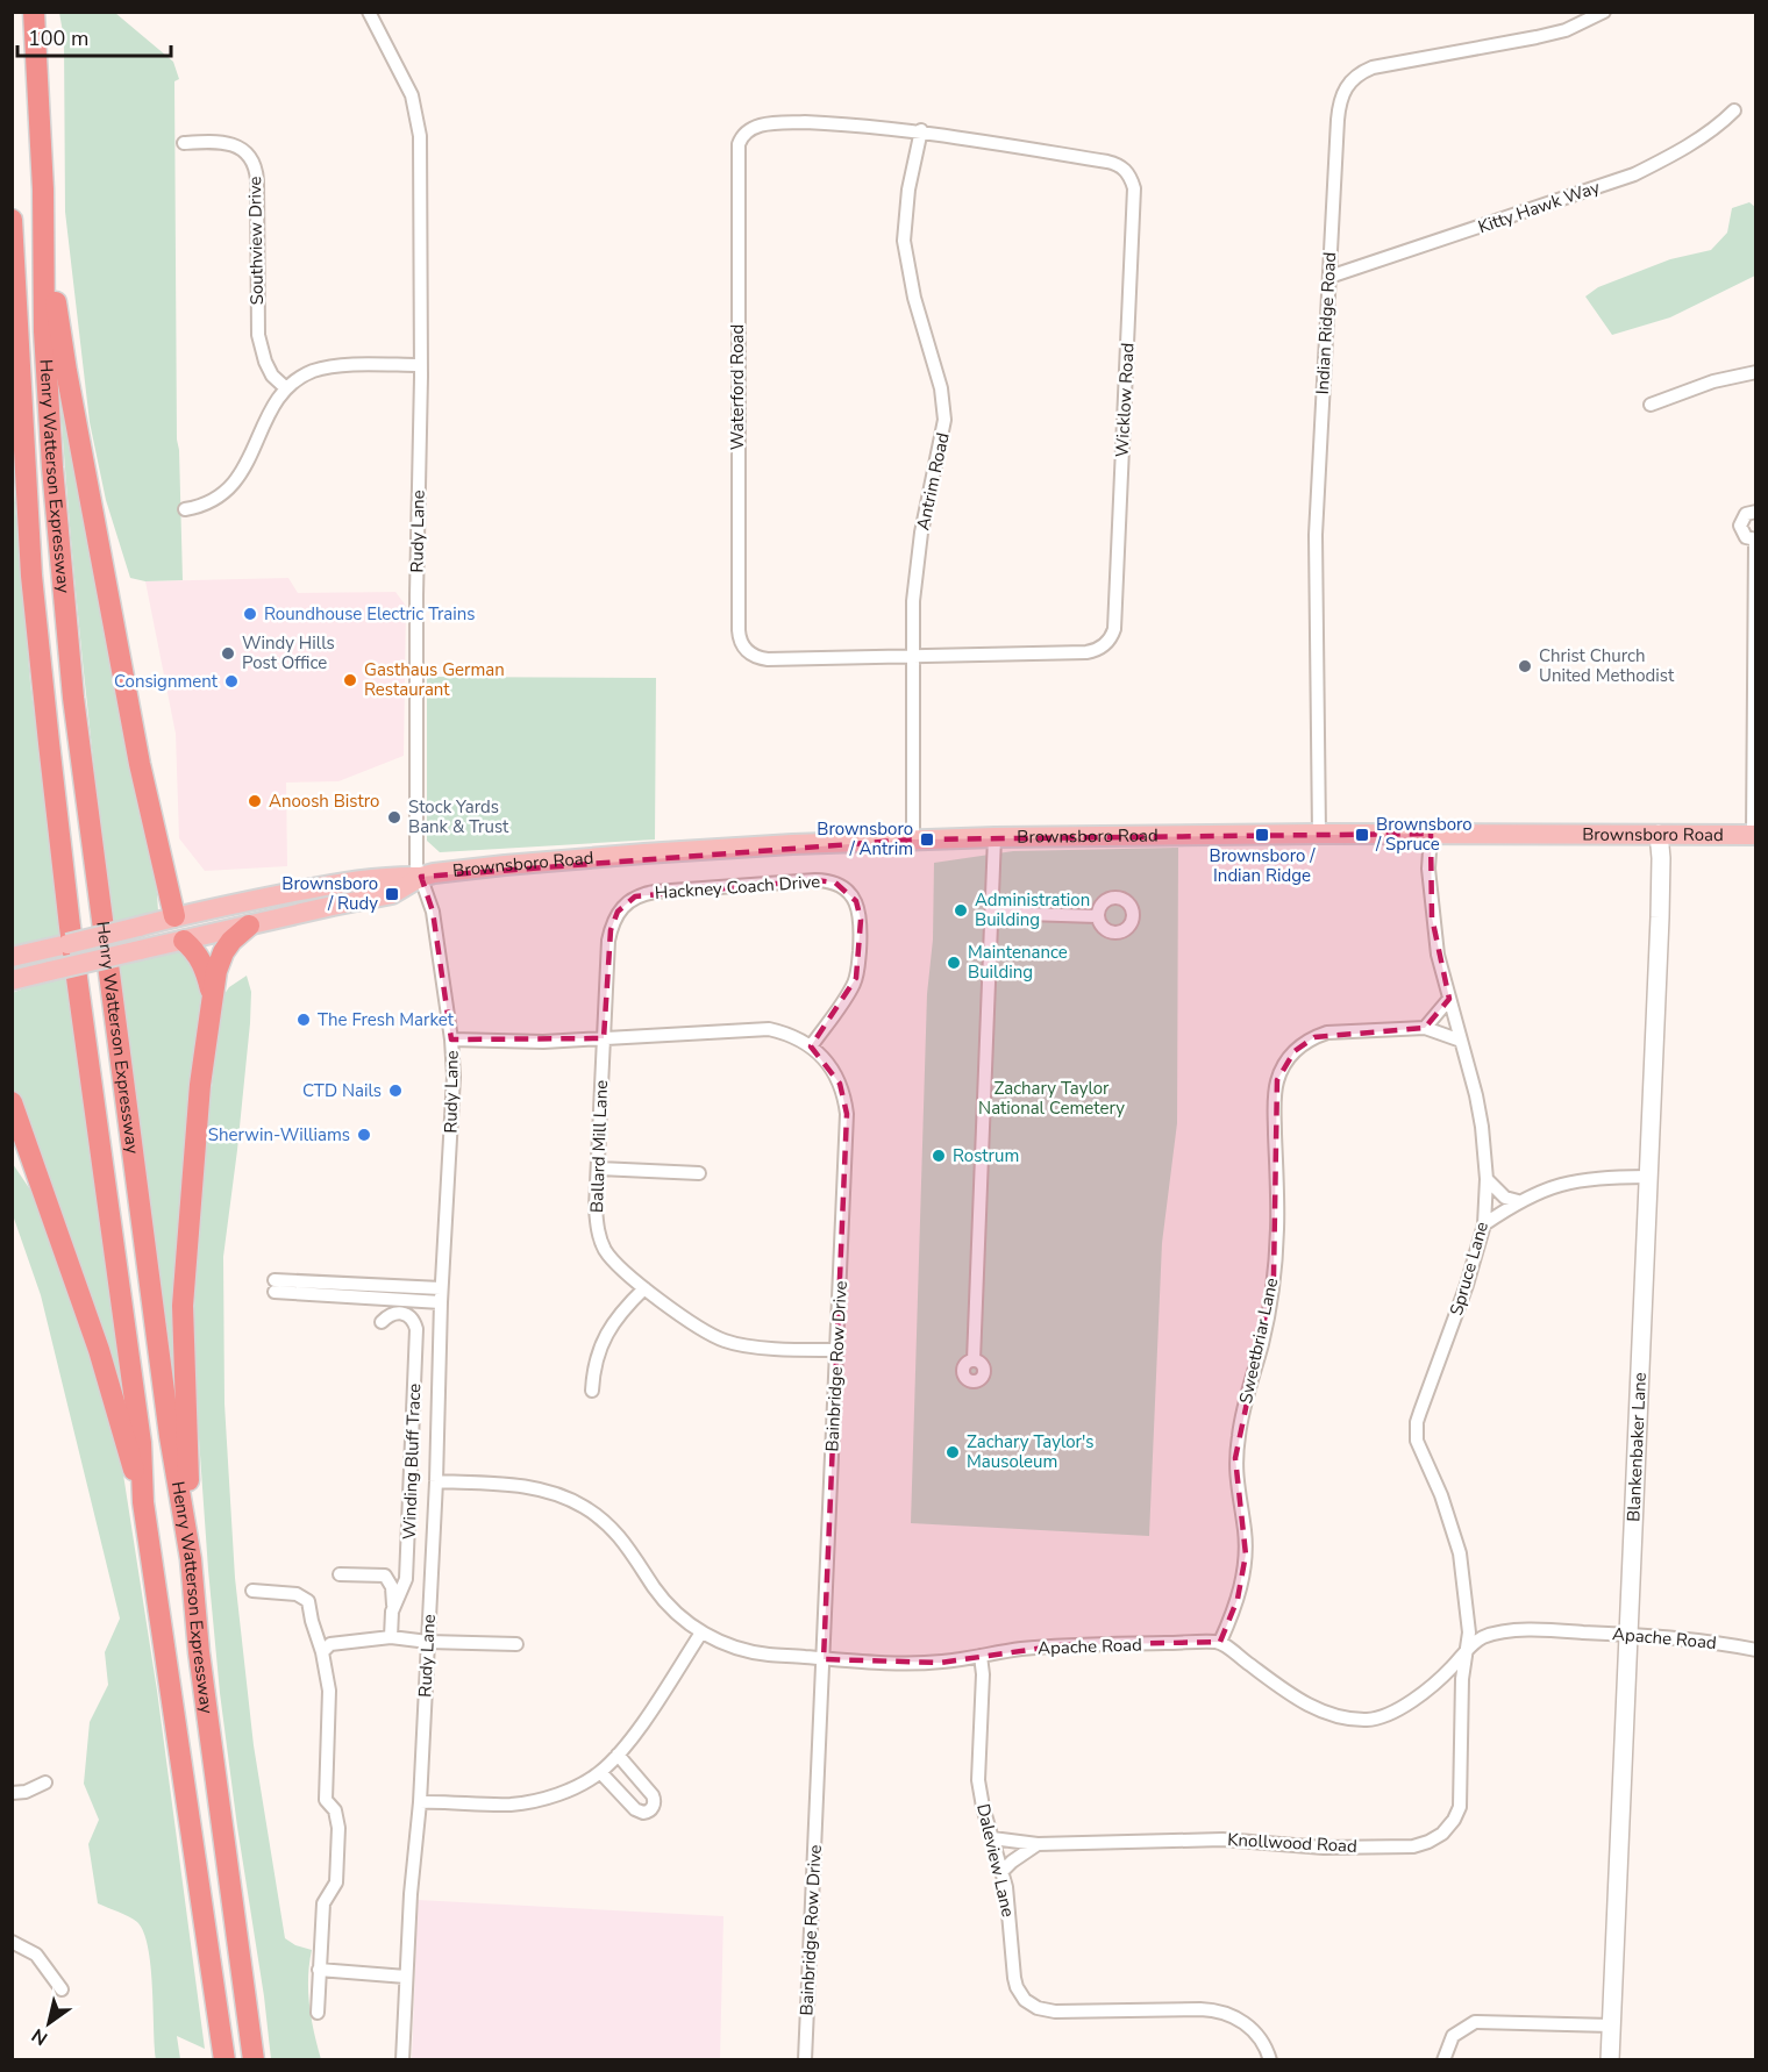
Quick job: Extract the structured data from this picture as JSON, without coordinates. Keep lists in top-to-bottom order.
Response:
{
  "streets": {
    "highway": ["Henry Watterson Expressway"],
    "main road": ["Brownsboro Road"],
    "street": [
      "Kitty Hawk Way",
      "Southview Drive",
      "Indian Ridge Road",
      "Waterford Road",
      "Wicklow Road",
      "Antrim Road",
      "Rudy Lane",
      "Hackney Coach Drive",
      "Ballard Mill Lane",
      "Spruce Lane",
      "Sweetbriar Lane",
      "Bainbridge Row Drive",
      "Blankenbaker Lane",
      "Winding Bluff Trace",
      "Apache Road",
      "Knollwood Road",
      "Daleview Lane"
    ]
  },
  "crossings": [
    ["Kitty Hawk Way", "Indian Ridge Road"],
    ["Indian Ridge Road", "Brownsboro Road"],
    ["Waterford Road", "Wicklow Road"],
    ["Waterford Road", "Antrim Road"],
    ["Wicklow Road", "Antrim Road"],
    ["Antrim Road", "Brownsboro Road"],
    ["Rudy Lane", "Brownsboro Road"],
    ["Rudy Lane", "Bainbridge Row Drive"],
    ["Rudy Lane", "Apache Road"],
    ["Brownsboro Road", "Spruce Lane"],
    ["Brownsboro Road", "Blankenbaker Lane"],
    ["Hackney Coach Drive", "Ballard Mill Lane"],
    ["Hackney Coach Drive", "Bainbridge Row Drive"],
    ["Ballard Mill Lane", "Bainbridge Row Drive"],
    ["Spruce Lane", "Sweetbriar Lane"],
    ["Spruce Lane", "Apache Road"],
    ["Spruce Lane", "Knollwood Road"],
    ["Sweetbriar Lane", "Apache Road"],
    ["Bainbridge Row Drive", "Apache Road"],
    ["Blankenbaker Lane", "Apache Road"],
    ["Apache Road", "Knollwood Road"],
    ["Apache Road", "Daleview Lane"],
    ["Knollwood Road", "Daleview Lane"]
  ],
  "parks": ["Zachary Taylor National Cemetery"],
  "places": {
    "other": [
      "Roundhouse Electric Trains",
      "Windy Hills Post Office",
      "Christ Church United Methodist",
      "Gasthaus German Restaurant",
      "Consignment",
      "Anoosh Bistro",
      "Stock Yards Bank & Trust",
      "Administration Building",
      "Maintenance Building",
      "The Fresh Market",
      "CTD Nails",
      "Sherwin-Williams",
      "Rostrum",
      "Zachary Taylor's Mausoleum"
    ],
    "transit": [
      "Brownsboro / Indian Ridge",
      "Brownsboro / Spruce",
      "Brownsboro / Antrim",
      "Brownsboro / Rudy"
    ]
  },
  "scale_bar": "100 m",
  "north": "bottom left"
}
